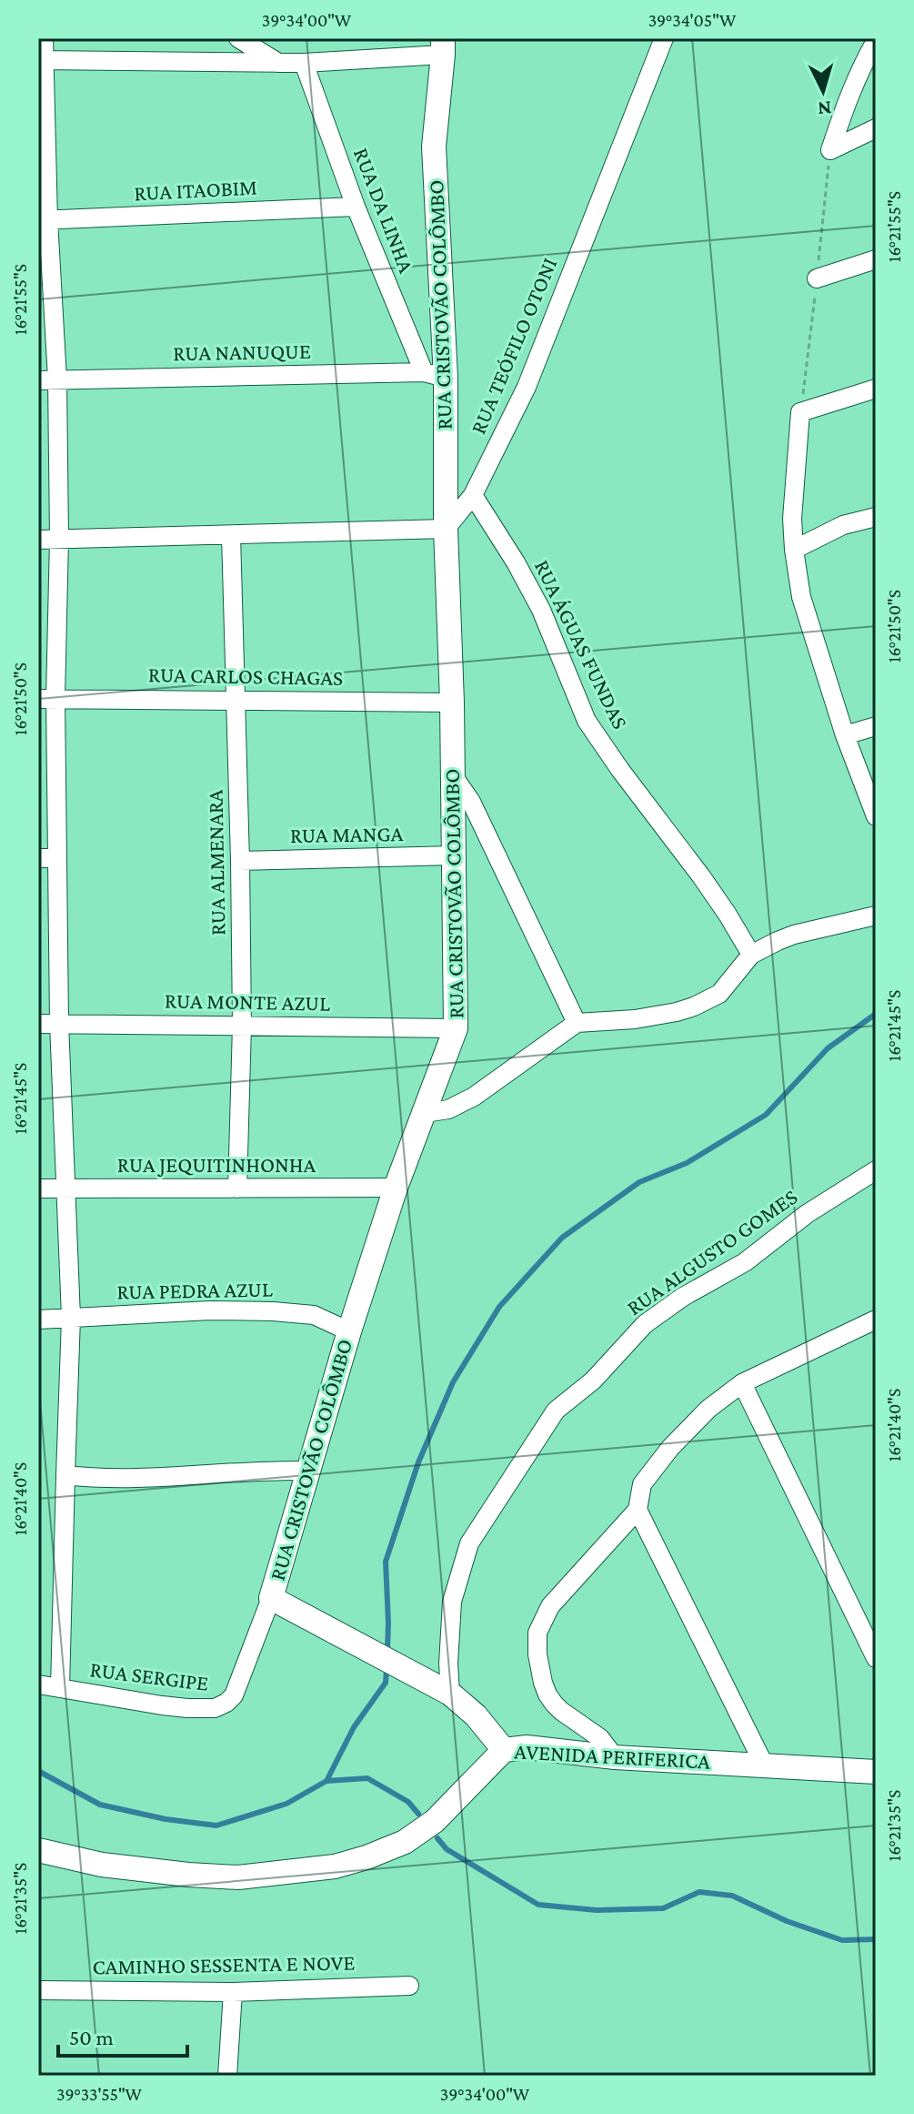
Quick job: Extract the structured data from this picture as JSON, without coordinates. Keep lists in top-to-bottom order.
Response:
{
  "streets": {
    "street": [
      "RUA ITAOBIM",
      "RUA DA LINHA",
      "RUA CRISTOVÃO COLÔMBO",
      "RUA TEÓFILO OTONI",
      "RUA NANUQUE",
      "RUA ÁGUAS FUNDAS",
      "RUA CARLOS CHAGAS",
      "RUA MANGA",
      "RUA ALMENARA",
      "RUA MONTE AZUL",
      "RUA JEQUITINHONHA",
      "RUA ALGUSTO GOMES",
      "RUA PEDRA AZUL",
      "RUA SERGIPE",
      "AVENIDA PERIFERICA",
      "CAMINHO SESSENTA E NOVE"
    ]
  },
  "crossings": [
    ["RUA ITAOBIM", "RUA DA LINHA"],
    ["RUA DA LINHA", "RUA CRISTOVÃO COLÔMBO"],
    ["RUA DA LINHA", "RUA NANUQUE"],
    ["RUA CRISTOVÃO COLÔMBO", "RUA TEÓFILO OTONI"],
    ["RUA CRISTOVÃO COLÔMBO", "RUA NANUQUE"],
    ["RUA CRISTOVÃO COLÔMBO", "RUA CARLOS CHAGAS"],
    ["RUA CRISTOVÃO COLÔMBO", "RUA MANGA"],
    ["RUA CRISTOVÃO COLÔMBO", "RUA MONTE AZUL"],
    ["RUA CRISTOVÃO COLÔMBO", "RUA JEQUITINHONHA"],
    ["RUA CRISTOVÃO COLÔMBO", "RUA ALGUSTO GOMES"],
    ["RUA CRISTOVÃO COLÔMBO", "RUA PEDRA AZUL"],
    ["RUA CRISTOVÃO COLÔMBO", "RUA SERGIPE"],
    ["RUA CRISTOVÃO COLÔMBO", "AVENIDA PERIFERICA"],
    ["RUA TEÓFILO OTONI", "RUA ÁGUAS FUNDAS"],
    ["RUA CARLOS CHAGAS", "RUA ALMENARA"],
    ["RUA MANGA", "RUA ALMENARA"],
    ["RUA ALMENARA", "RUA MONTE AZUL"],
    ["RUA ALMENARA", "RUA JEQUITINHONHA"]
  ],
  "scale_bar": "50 m",
  "north": "bottom",
  "coordinates": [
    "39°34'00\"W",
    "39°34'05\"W",
    "16°21'55\"S",
    "16°21'50\"S",
    "16°21'45\"S",
    "16°21'40\"S",
    "16°21'35\"S",
    "39°33'55\"W"
  ]
}
